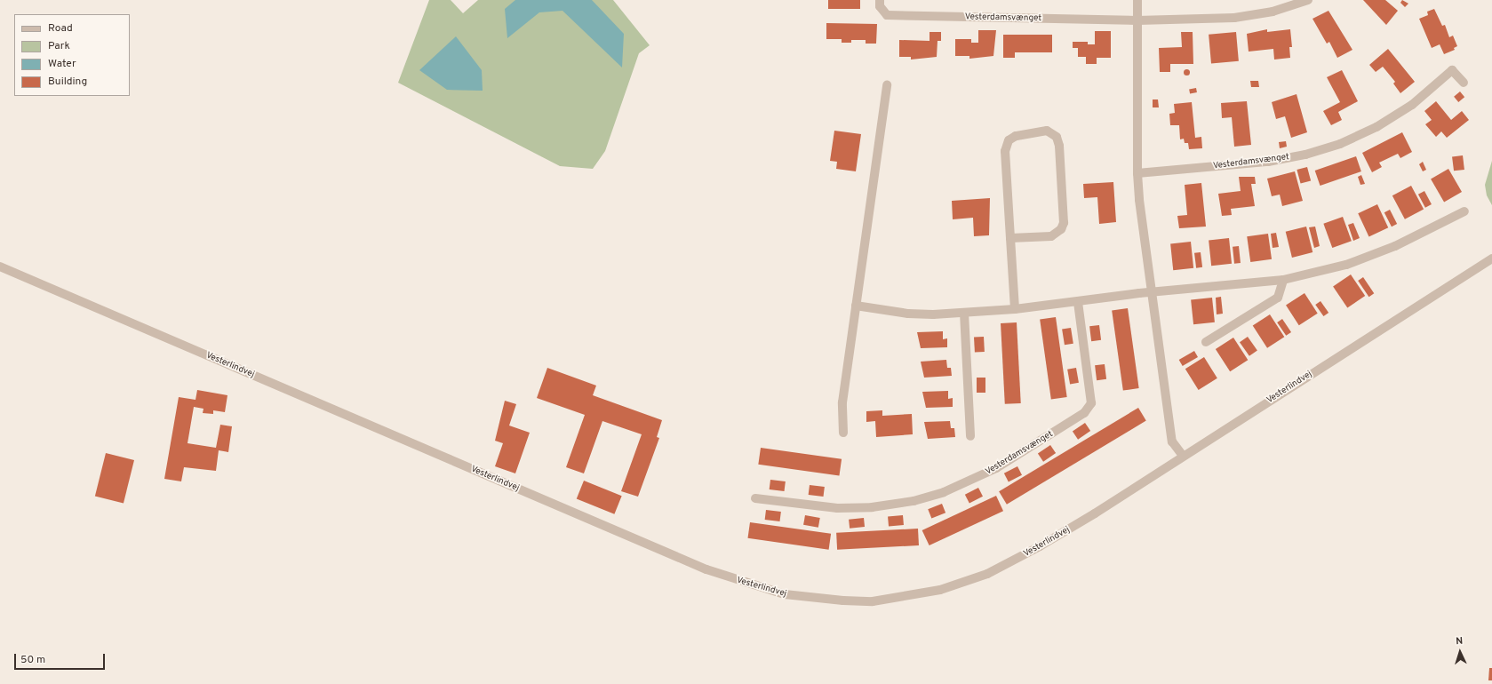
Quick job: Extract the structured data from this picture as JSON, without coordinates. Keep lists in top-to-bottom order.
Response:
{
  "streets": {
    "street": ["Vesterdamsvænget", "Vesterlindvej"]
  },
  "legend": [
    "Road",
    "Park",
    "Water",
    "Building"
  ],
  "scale_bar": "50 m",
  "north": "top"
}
